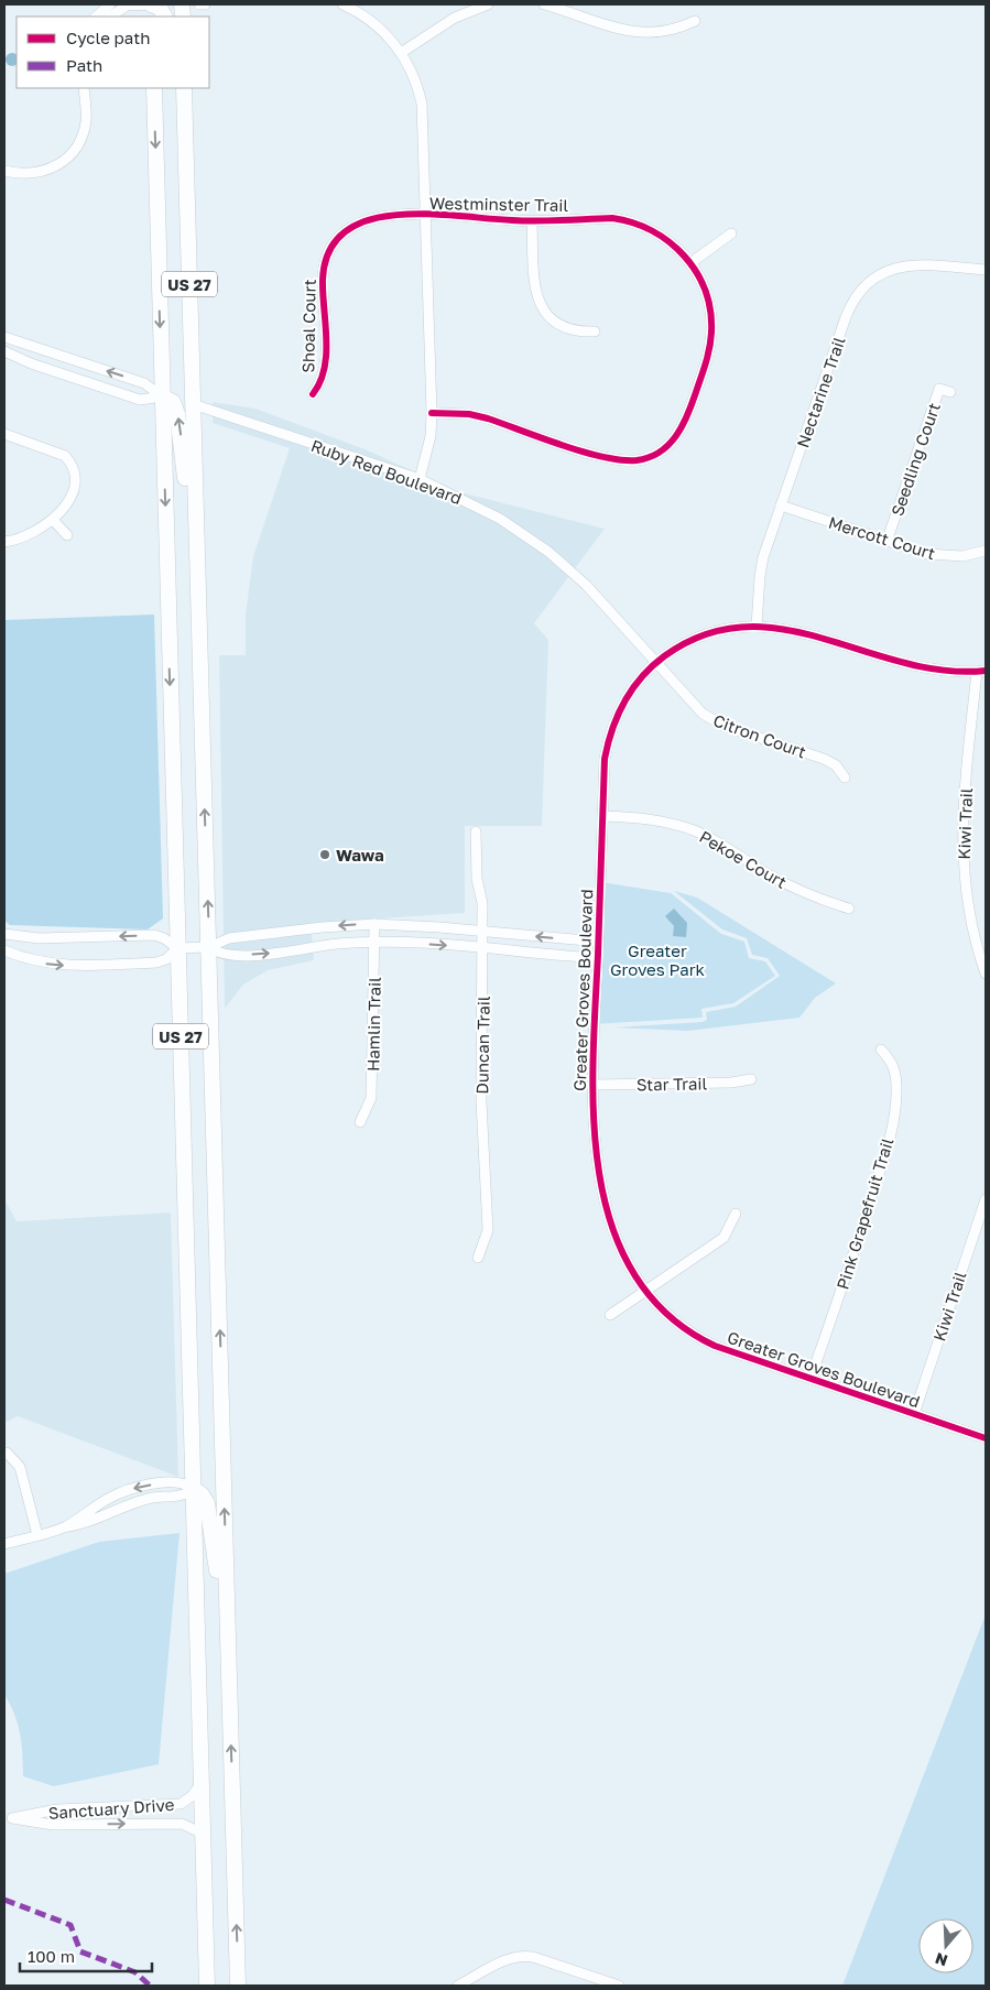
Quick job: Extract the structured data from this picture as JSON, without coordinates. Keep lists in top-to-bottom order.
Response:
{
  "streets": {
    "highway": ["US 27"],
    "street": [
      "Westminster Trail",
      "Shoal Court",
      "Nectarine Trail",
      "Seedling Court",
      "Ruby Red Boulevard",
      "Mercott Court",
      "Citron Court",
      "Kiwi Trail",
      "Pekoe Court",
      "Greater Groves Boulevard",
      "Hamlin Trail",
      "Duncan Trail",
      "Star Trail",
      "Pink Grapefruit Trail",
      "Sanctuary Drive"
    ]
  },
  "crossings": [
    ["Westminster Trail", "Shoal Court"],
    ["US 27", "Ruby Red Boulevard"],
    ["US 27", "Greater Groves Boulevard"],
    ["US 27", "Sanctuary Drive"],
    ["Nectarine Trail", "Mercott Court"],
    ["Nectarine Trail", "Greater Groves Boulevard"],
    ["Seedling Court", "Mercott Court"],
    ["Ruby Red Boulevard", "Citron Court"],
    ["Ruby Red Boulevard", "Greater Groves Boulevard"],
    ["Citron Court", "Greater Groves Boulevard"],
    ["Kiwi Trail", "Greater Groves Boulevard"],
    ["Pekoe Court", "Greater Groves Boulevard"],
    ["Greater Groves Boulevard", "Hamlin Trail"],
    ["Greater Groves Boulevard", "Duncan Trail"],
    ["Greater Groves Boulevard", "Star Trail"],
    ["Greater Groves Boulevard", "Pink Grapefruit Trail"]
  ],
  "parks": ["Greater Groves Park"],
  "places": ["Wawa"],
  "legend": ["Cycle path", "Path"],
  "scale_bar": "100 m",
  "north": "bottom"
}
